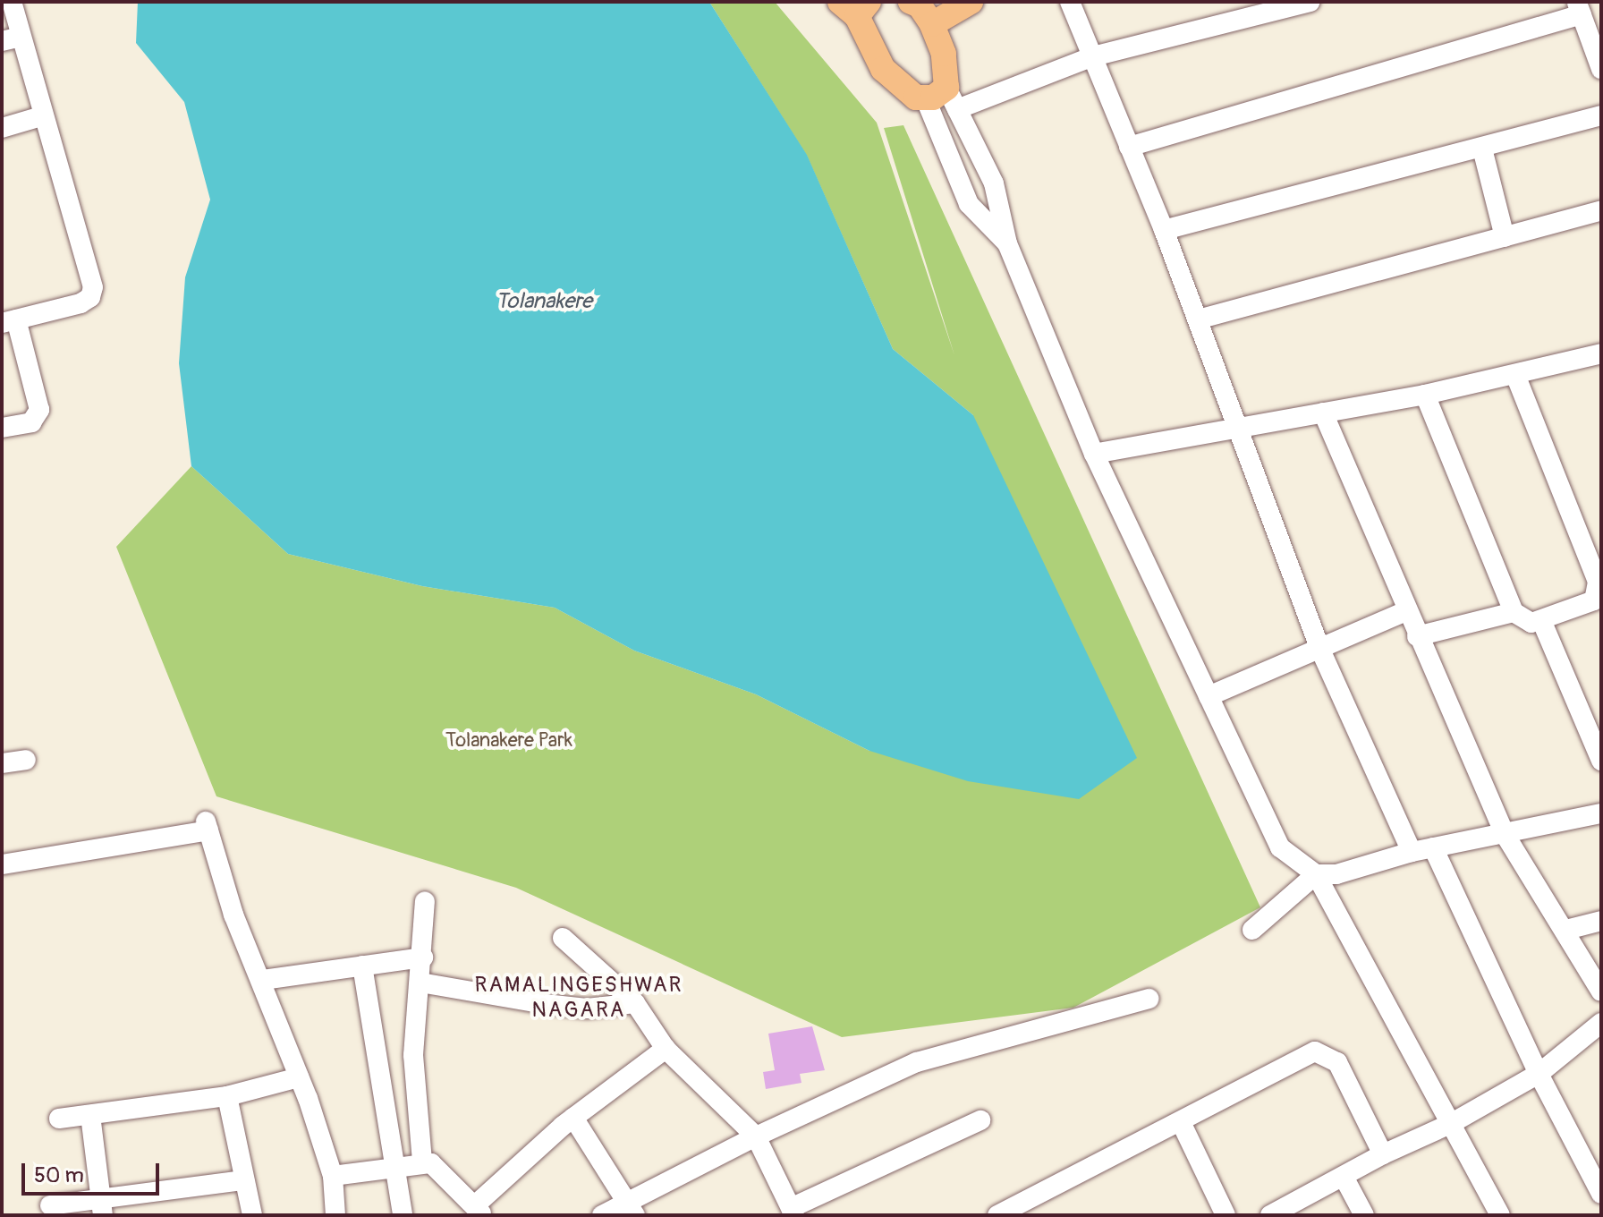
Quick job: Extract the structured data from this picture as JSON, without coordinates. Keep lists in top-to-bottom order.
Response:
{
  "districts": ["RAMALINGESHWAR NAGARA"],
  "water": ["Tolanakere"],
  "parks": ["Tolanakere Park"],
  "scale_bar": "50 m"
}
